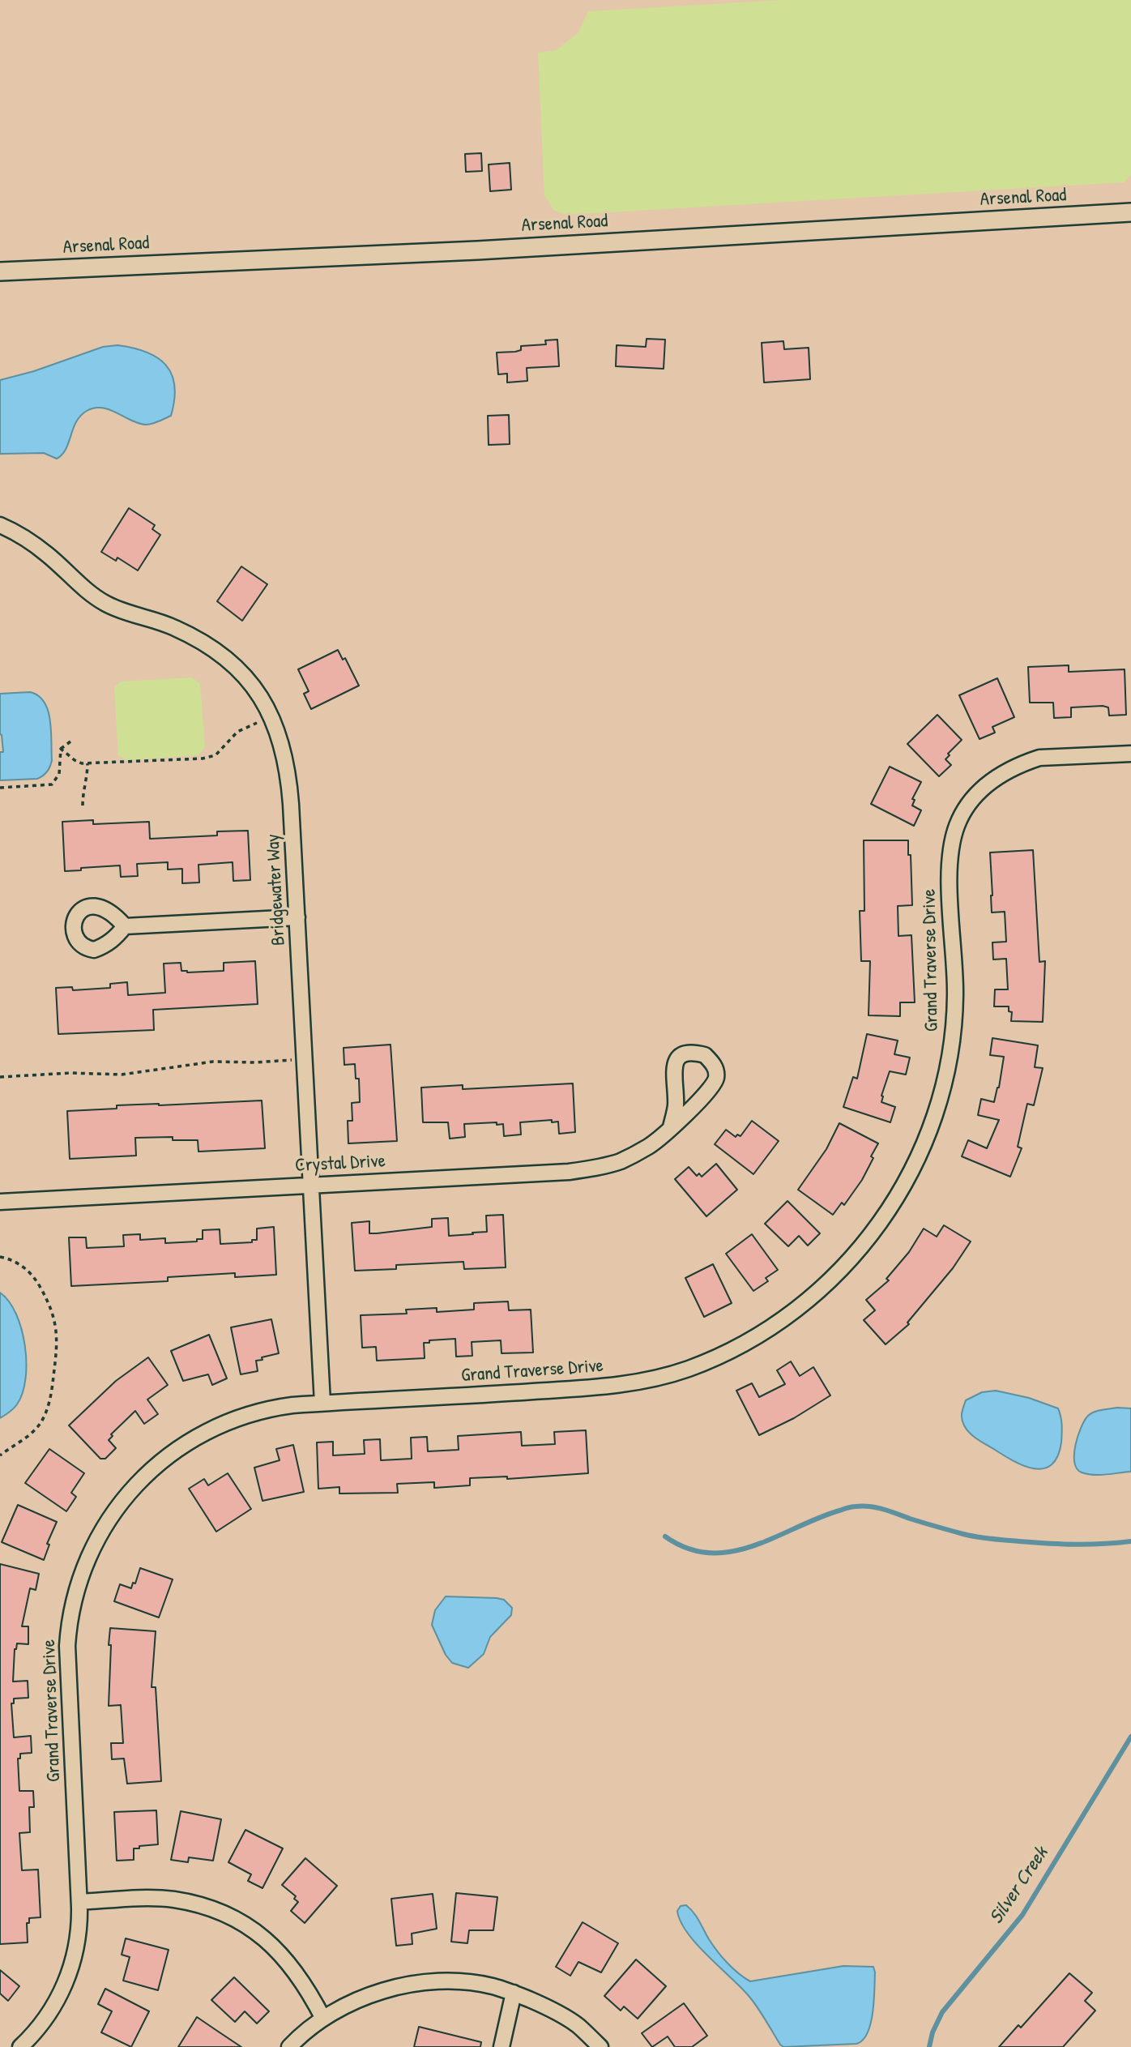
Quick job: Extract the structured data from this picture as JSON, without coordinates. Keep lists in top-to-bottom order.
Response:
{
  "streets": {
    "street": [
      "Arsenal Road",
      "Bridgewater Way",
      "Grand Traverse Drive",
      "Crystal Drive"
    ]
  },
  "crossings": [
    ["Bridgewater Way", "Grand Traverse Drive"],
    ["Bridgewater Way", "Crystal Drive"]
  ],
  "water": ["Silver Creek"]
}
